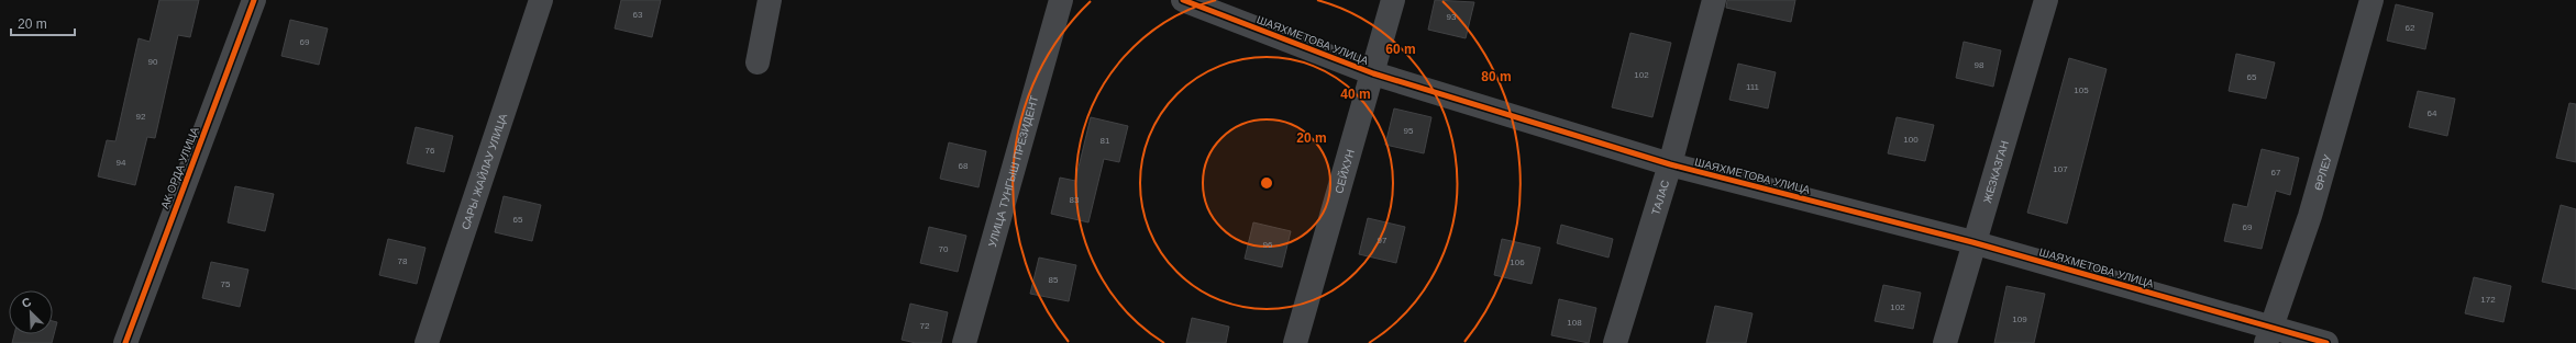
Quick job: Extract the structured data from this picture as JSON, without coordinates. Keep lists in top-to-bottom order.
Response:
{
  "streets": {
    "street": [
      "ШАЯХМЕТОВА УЛИЦА",
      "АК ОРДА УЛИЦА",
      "УЛИЦА ТУНГЫШ ПРЕЗИДЕНТ",
      "ЖЕЗКАЗГАН",
      "САРЫ ЖАЙЛАУ УЛИЦА",
      "СЕЙХУН",
      "ӨРЛЕУ",
      "ТАЛАС"
    ]
  },
  "crossings": [
    ["ШАЯХМЕТОВА УЛИЦА", "ЖЕЗКАЗГАН"],
    ["ШАЯХМЕТОВА УЛИЦА", "СЕЙХУН"],
    ["ШАЯХМЕТОВА УЛИЦА", "ӨРЛЕУ"],
    ["ШАЯХМЕТОВА УЛИЦА", "ТАЛАС"]
  ],
  "house_numbers": [
    "63",
    "93",
    "62",
    "69",
    "90",
    "98",
    "102",
    "65",
    "111",
    "105",
    "64",
    "92",
    "95",
    "100",
    "81",
    "76",
    "94",
    "68",
    "107",
    "67",
    "83",
    "65",
    "69",
    "97",
    "96",
    "70",
    "78",
    "106",
    "85",
    "75",
    "172",
    "102",
    "109",
    "108",
    "72"
  ],
  "scale_bar": "20 m",
  "north": "top left",
  "rings": [
    "60 m",
    "80 m",
    "40 m",
    "20 m"
  ]
}
